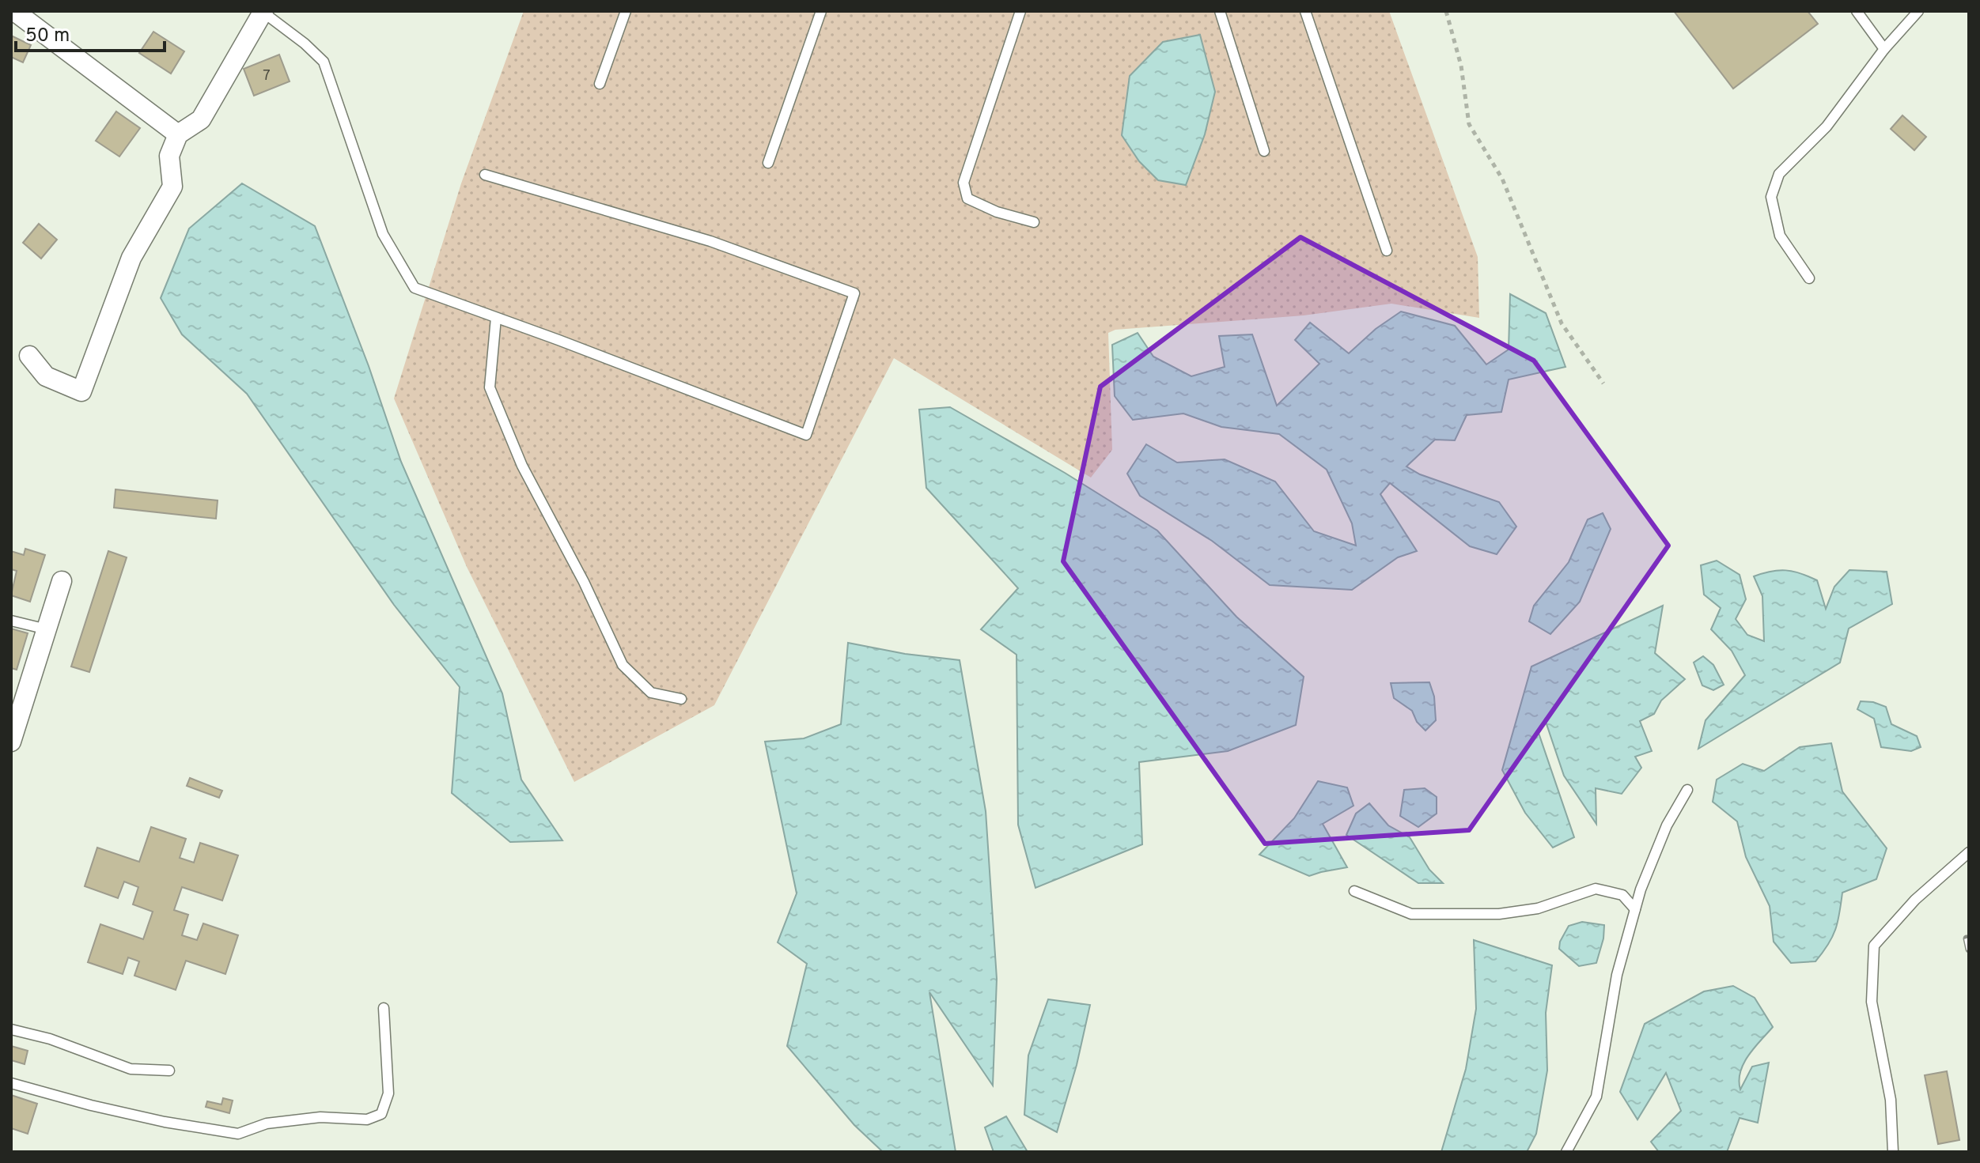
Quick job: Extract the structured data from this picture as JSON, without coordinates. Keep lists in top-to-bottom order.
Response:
{
  "house_numbers": ["7"],
  "scale_bar": "50 m"
}
